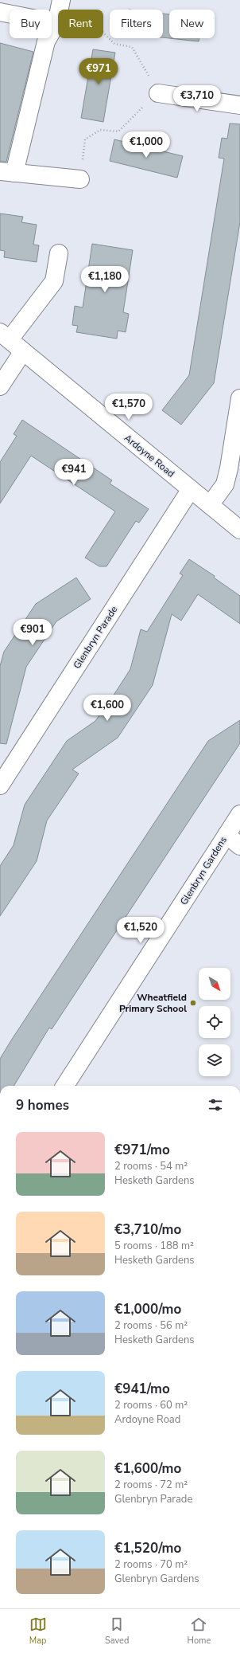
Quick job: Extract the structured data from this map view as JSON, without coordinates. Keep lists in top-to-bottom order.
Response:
{
  "streets": {
    "street": ["Ardoyne Road", "Glenbryn Parade", "Glenbryn Gardens"]
  },
  "crossings": [
    ["Ardoyne Road", "Glenbryn Parade"]
  ],
  "places": ["Wheatfield Primary School"],
  "north": "bottom right",
  "page": {
    "chip": [
      "Buy",
      "Rent",
      "Filters",
      "New"
    ],
    "price": [
      "€971",
      "€3,710",
      "€1,000",
      "€1,180",
      "€1,570",
      "€941",
      "€901",
      "€1,600",
      "€1,520"
    ],
    "heading": "9 homes",
    "list": [
      {
        "name": "€971/mo",
        "note": "2 rooms · 54 m² · Hesketh Gardens"
      },
      {
        "name": "€3,710/mo",
        "note": "5 rooms · 188 m² · Hesketh Gardens"
      },
      {
        "name": "€1,000/mo",
        "note": "2 rooms · 56 m² · Hesketh Gardens"
      },
      {
        "name": "€941/mo",
        "note": "2 rooms · 60 m² · Ardoyne Road"
      },
      {
        "name": "€1,600/mo",
        "note": "2 rooms · 72 m² · Glenbryn Parade"
      },
      {
        "name": "€1,520/mo",
        "note": "2 rooms · 70 m² · Glenbryn Gardens"
      }
    ],
    "tabs": ["Map", "Saved", "Home"]
  }
}
